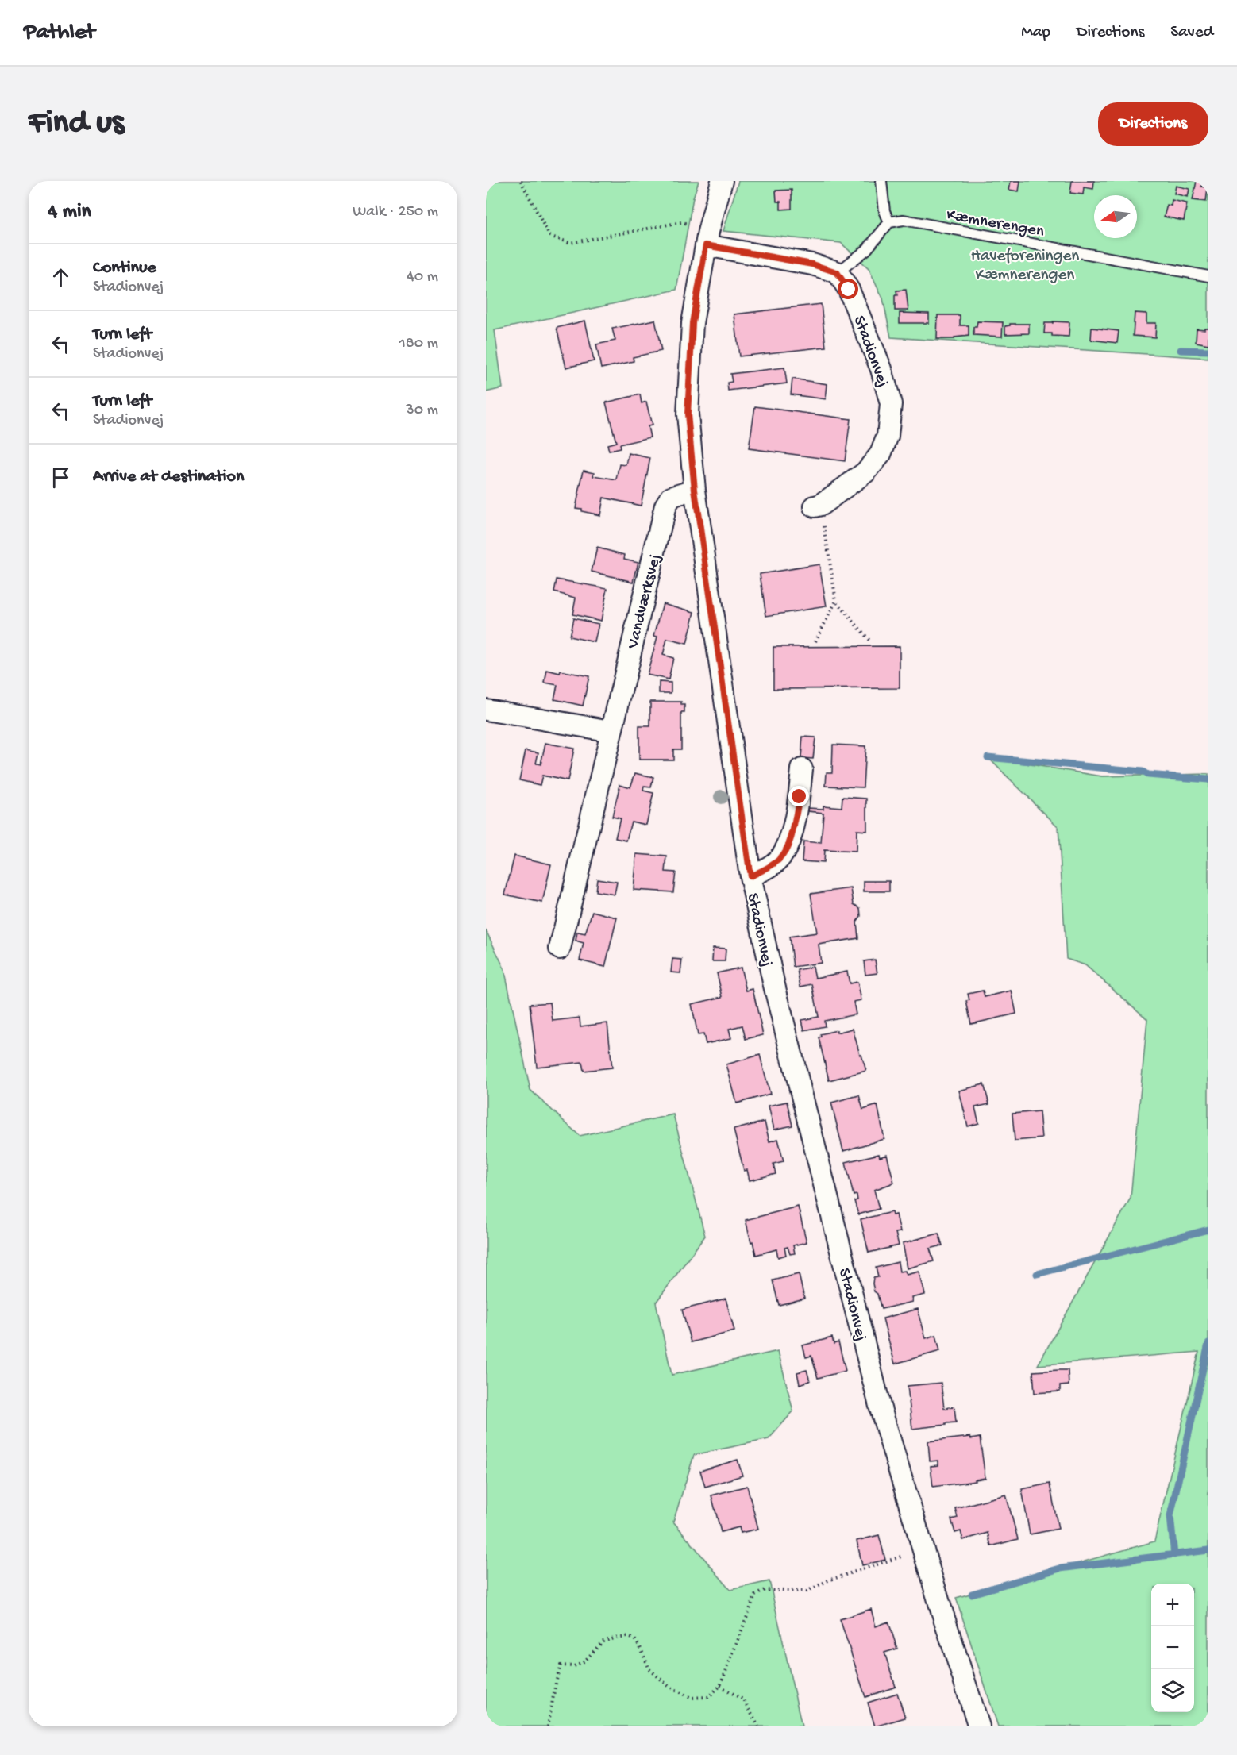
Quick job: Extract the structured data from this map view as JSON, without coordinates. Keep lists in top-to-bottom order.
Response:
{
  "streets": {
    "street": ["Stadionvej", "Vandværksvej"],
    "lane": ["Kæmnerengen"]
  },
  "crossings": [
    ["Stadionvej", "Vandværksvej"]
  ],
  "parks": ["Haveforeningen Kæmnerengen"],
  "north": "left",
  "page": {
    "header": "Pathlet",
    "nav": ["Map", "Directions", "Saved"],
    "buttons": "Directions",
    "title": "Find us",
    "heading": ["4 min", "Walk · 250 m"],
    "list": [
      ["Continue", "Stadionvej", "40 m"],
      ["Turn left", "Stadionvej", "180 m"],
      ["Turn left", "Stadionvej", "30 m"],
      "Arrive at destination"
    ],
    "map_buttons": ["+", "−"]
  }
}
